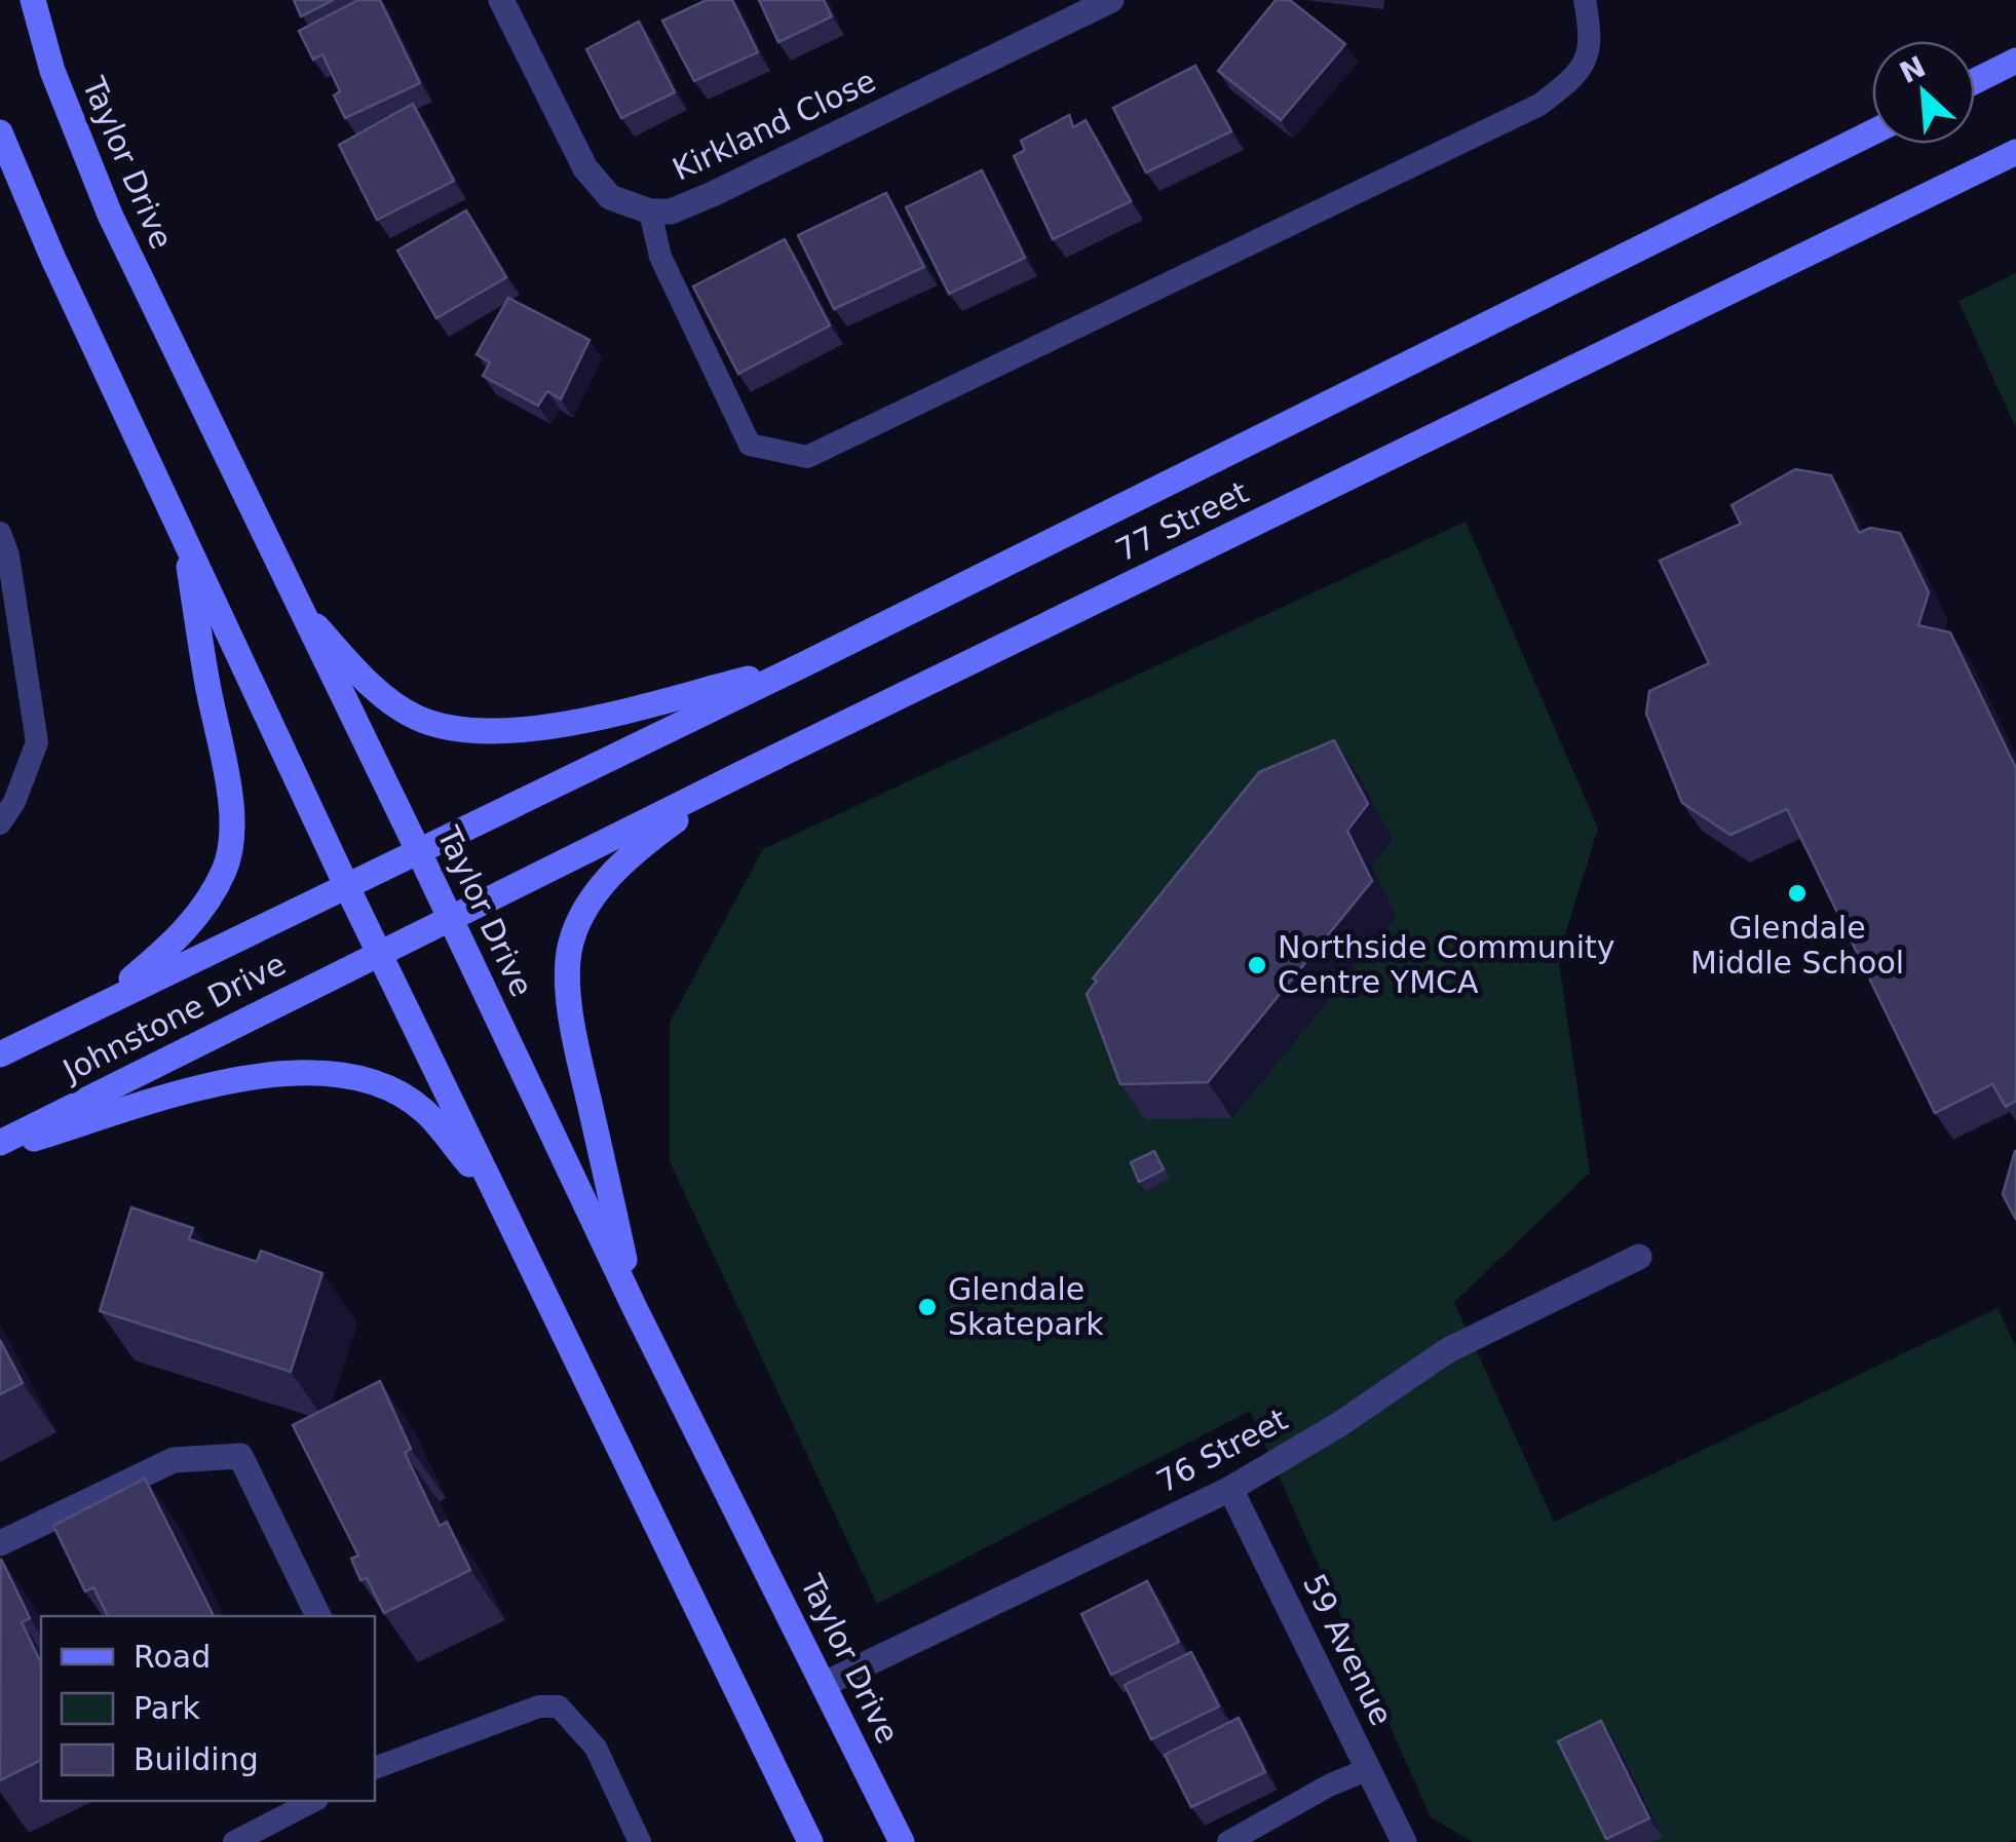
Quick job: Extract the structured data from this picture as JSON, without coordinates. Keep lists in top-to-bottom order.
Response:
{
  "streets": {
    "main road": ["Taylor Drive", "77 Street", "Johnstone Drive"],
    "street": ["Kirkland Close", "76 Street", "59 Avenue"]
  },
  "crossings": [
    ["Taylor Drive", "77 Street"],
    ["Taylor Drive", "76 Street"],
    ["77 Street", "Johnstone Drive"],
    ["76 Street", "59 Avenue"]
  ],
  "places": ["Glendale Middle School", "Northside Community Centre YMCA", "Glendale Skatepark"],
  "legend": ["Road", "Park", "Building"],
  "north": "top left"
}
